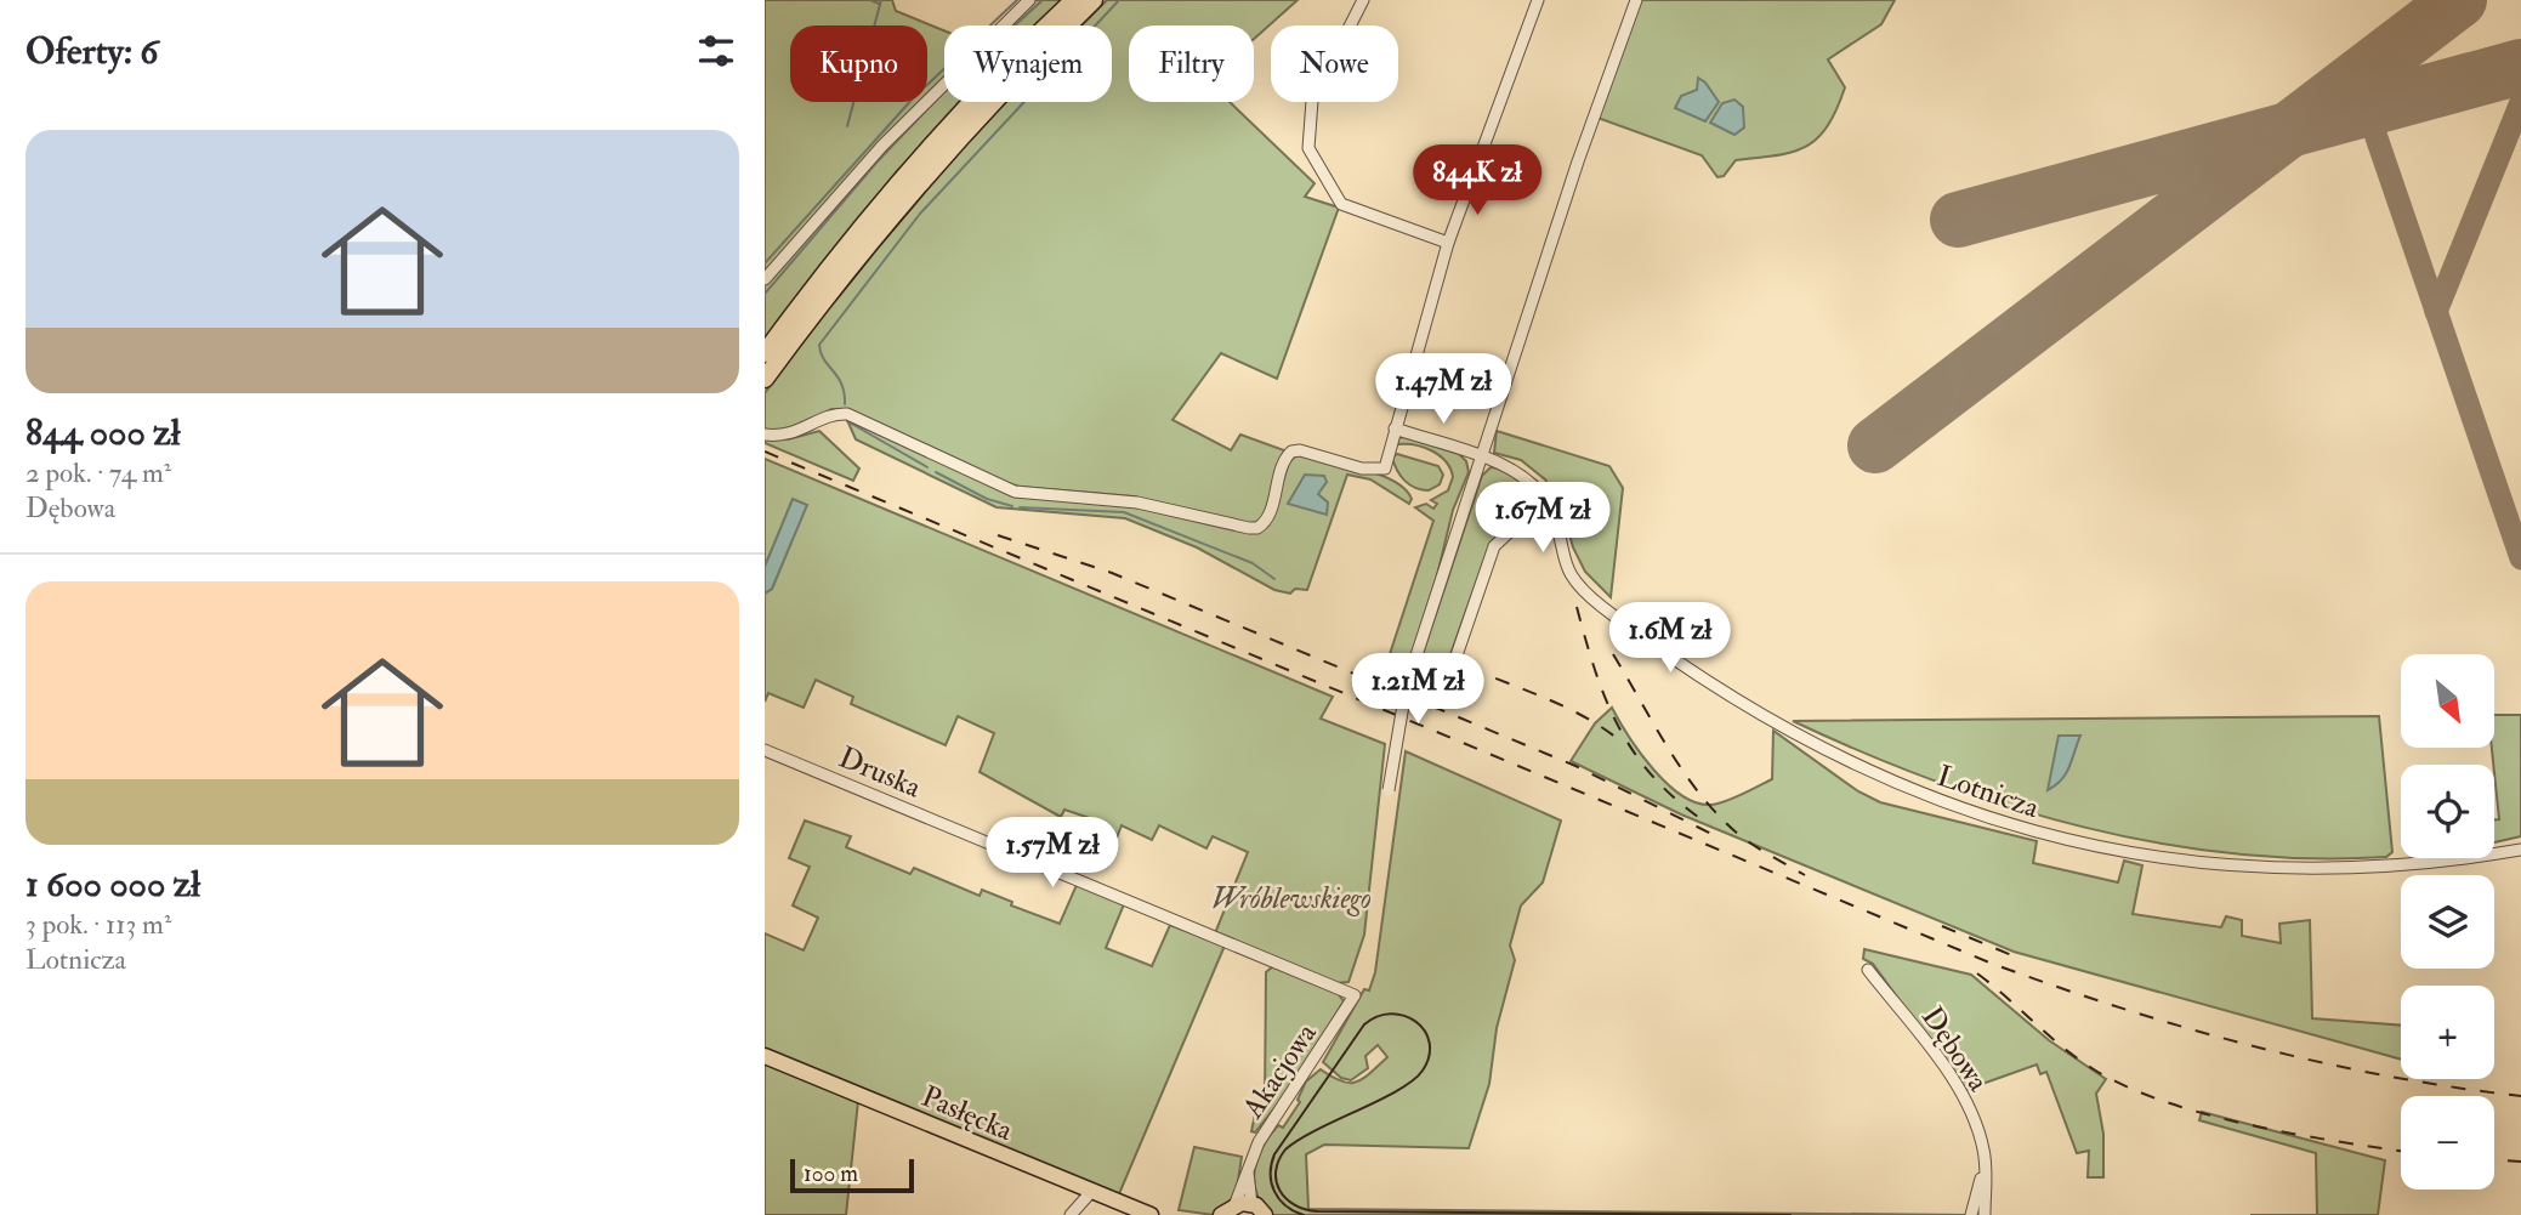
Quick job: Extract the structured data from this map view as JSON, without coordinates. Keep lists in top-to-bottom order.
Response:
{
  "streets": {
    "main road": ["Pasłęcka"],
    "street": [
      "Druska",
      "Lotnicza",
      "Dębowa",
      "Akacjowa"
    ]
  },
  "crossings": [
    ["Druska", "Akacjowa"]
  ],
  "parks": ["Wróblewskiego"],
  "scale_bar": "100 m",
  "north": "bottom right",
  "page": {
    "heading": "Oferty: 6",
    "chip": [
      "Kupno",
      "Wynajem",
      "Filtry",
      "Nowe"
    ],
    "list": [
      {
        "name": "844 000 zł",
        "note": "2 pok. · 74 m² · Dębowa"
      },
      {
        "name": "1 600 000 zł",
        "note": "3 pok. · 113 m² · Lotnicza"
      }
    ],
    "price": [
      "844K zł",
      "1.47M zł",
      "1.67M zł",
      "1.6M zł",
      "1.21M zł",
      "1.57M zł"
    ],
    "map_buttons": ["+", "−"],
    "scale": "100 m"
  }
}
